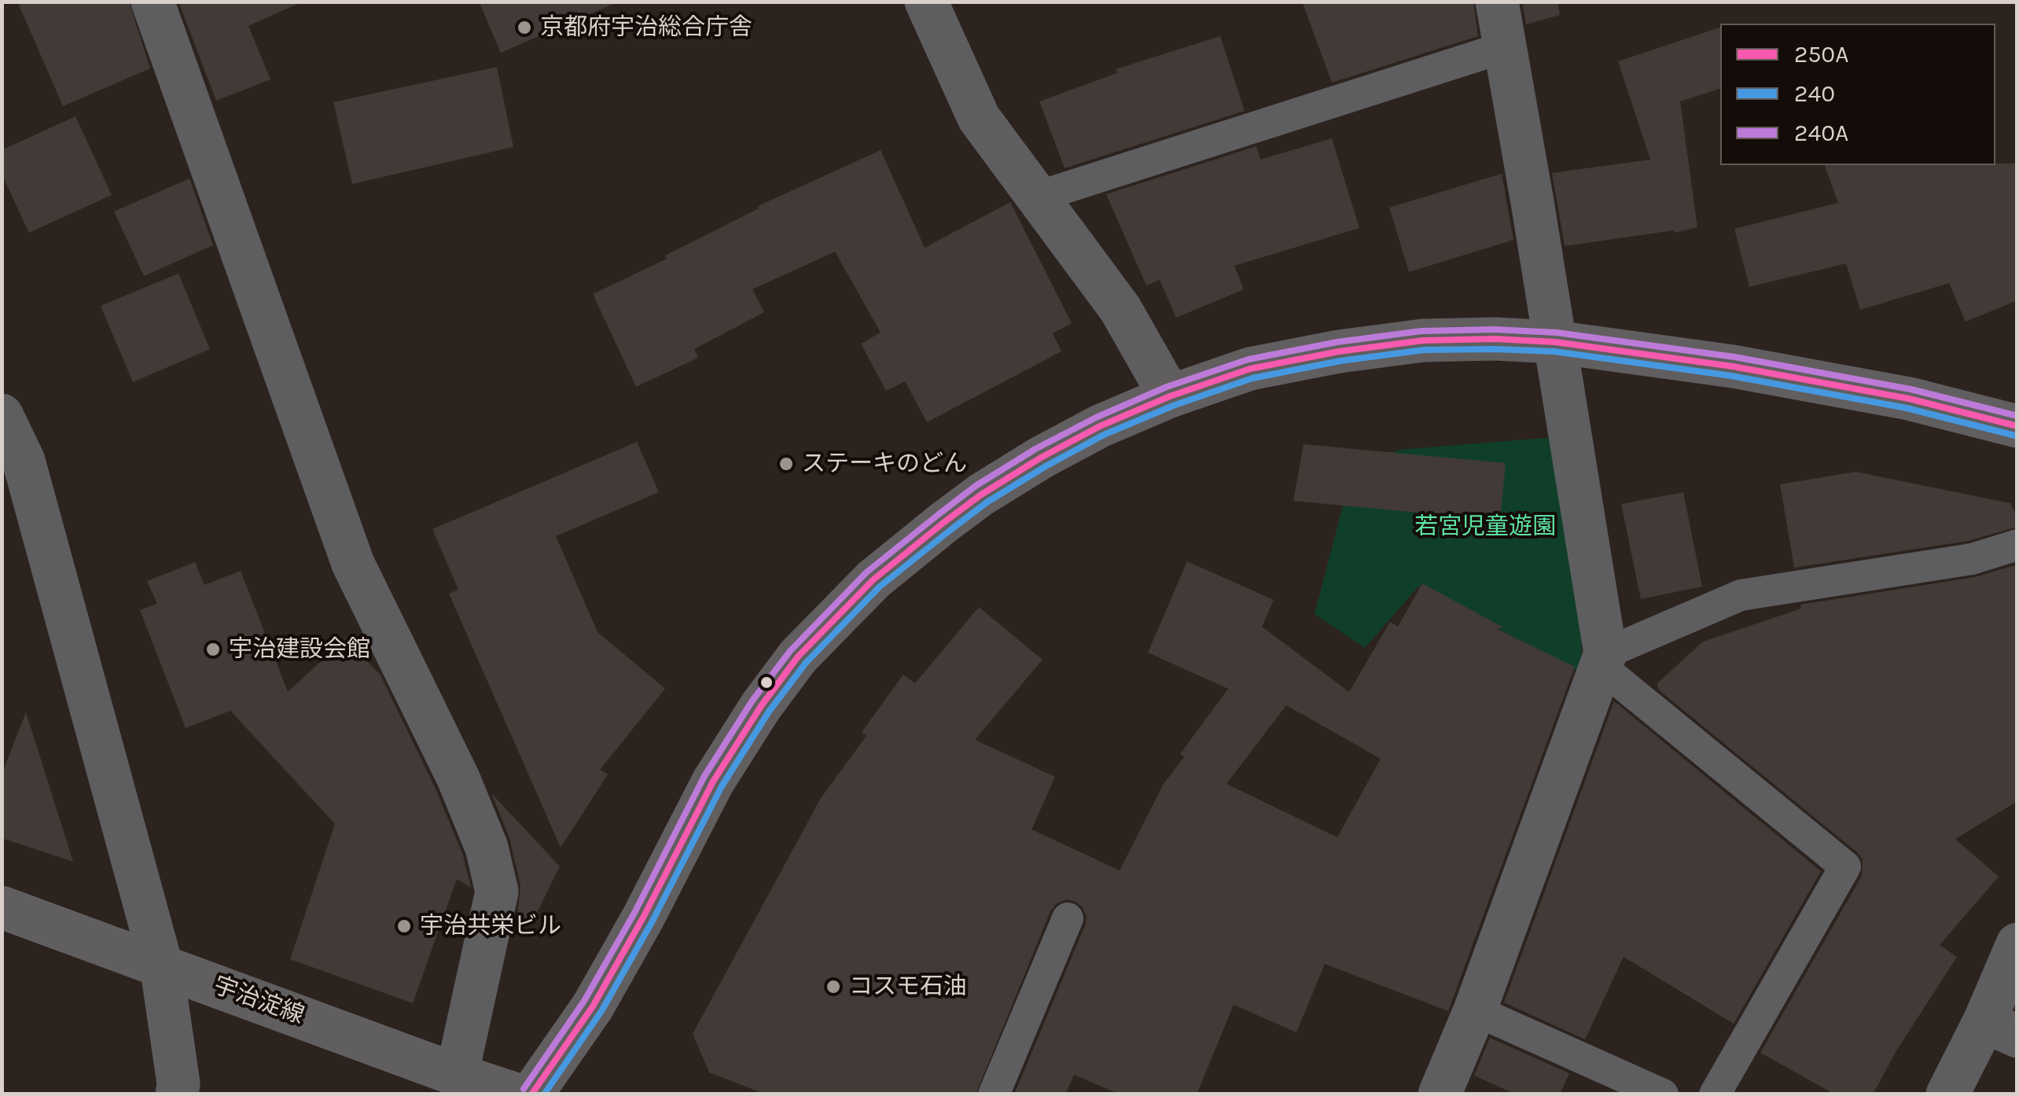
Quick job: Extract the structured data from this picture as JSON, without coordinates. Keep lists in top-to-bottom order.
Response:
{
  "streets": {
    "main road": ["宇治淀線"]
  },
  "parks": ["若宮児童遊園"],
  "places": [
    "京都府宇治総合庁舎",
    "ステーキのどん",
    "宇治建設会館",
    "宇治共栄ビル",
    "コスモ石油"
  ],
  "lines": ["transit line 240A", "transit line 250A", "transit line 240"],
  "legend": ["250A", "240", "240A"]
}
